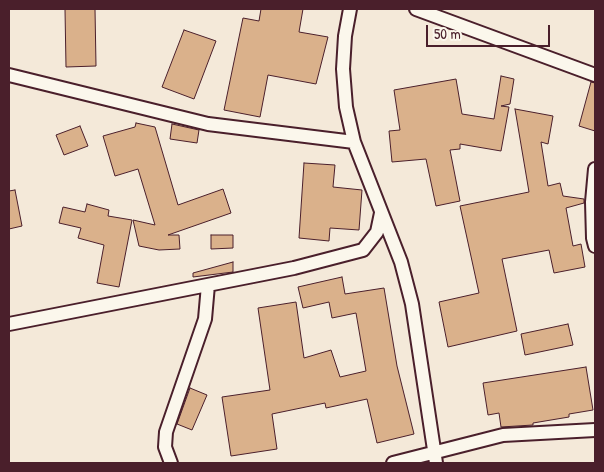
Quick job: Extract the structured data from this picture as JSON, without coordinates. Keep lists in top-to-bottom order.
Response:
{
  "scale_bar": "50 m"
}
